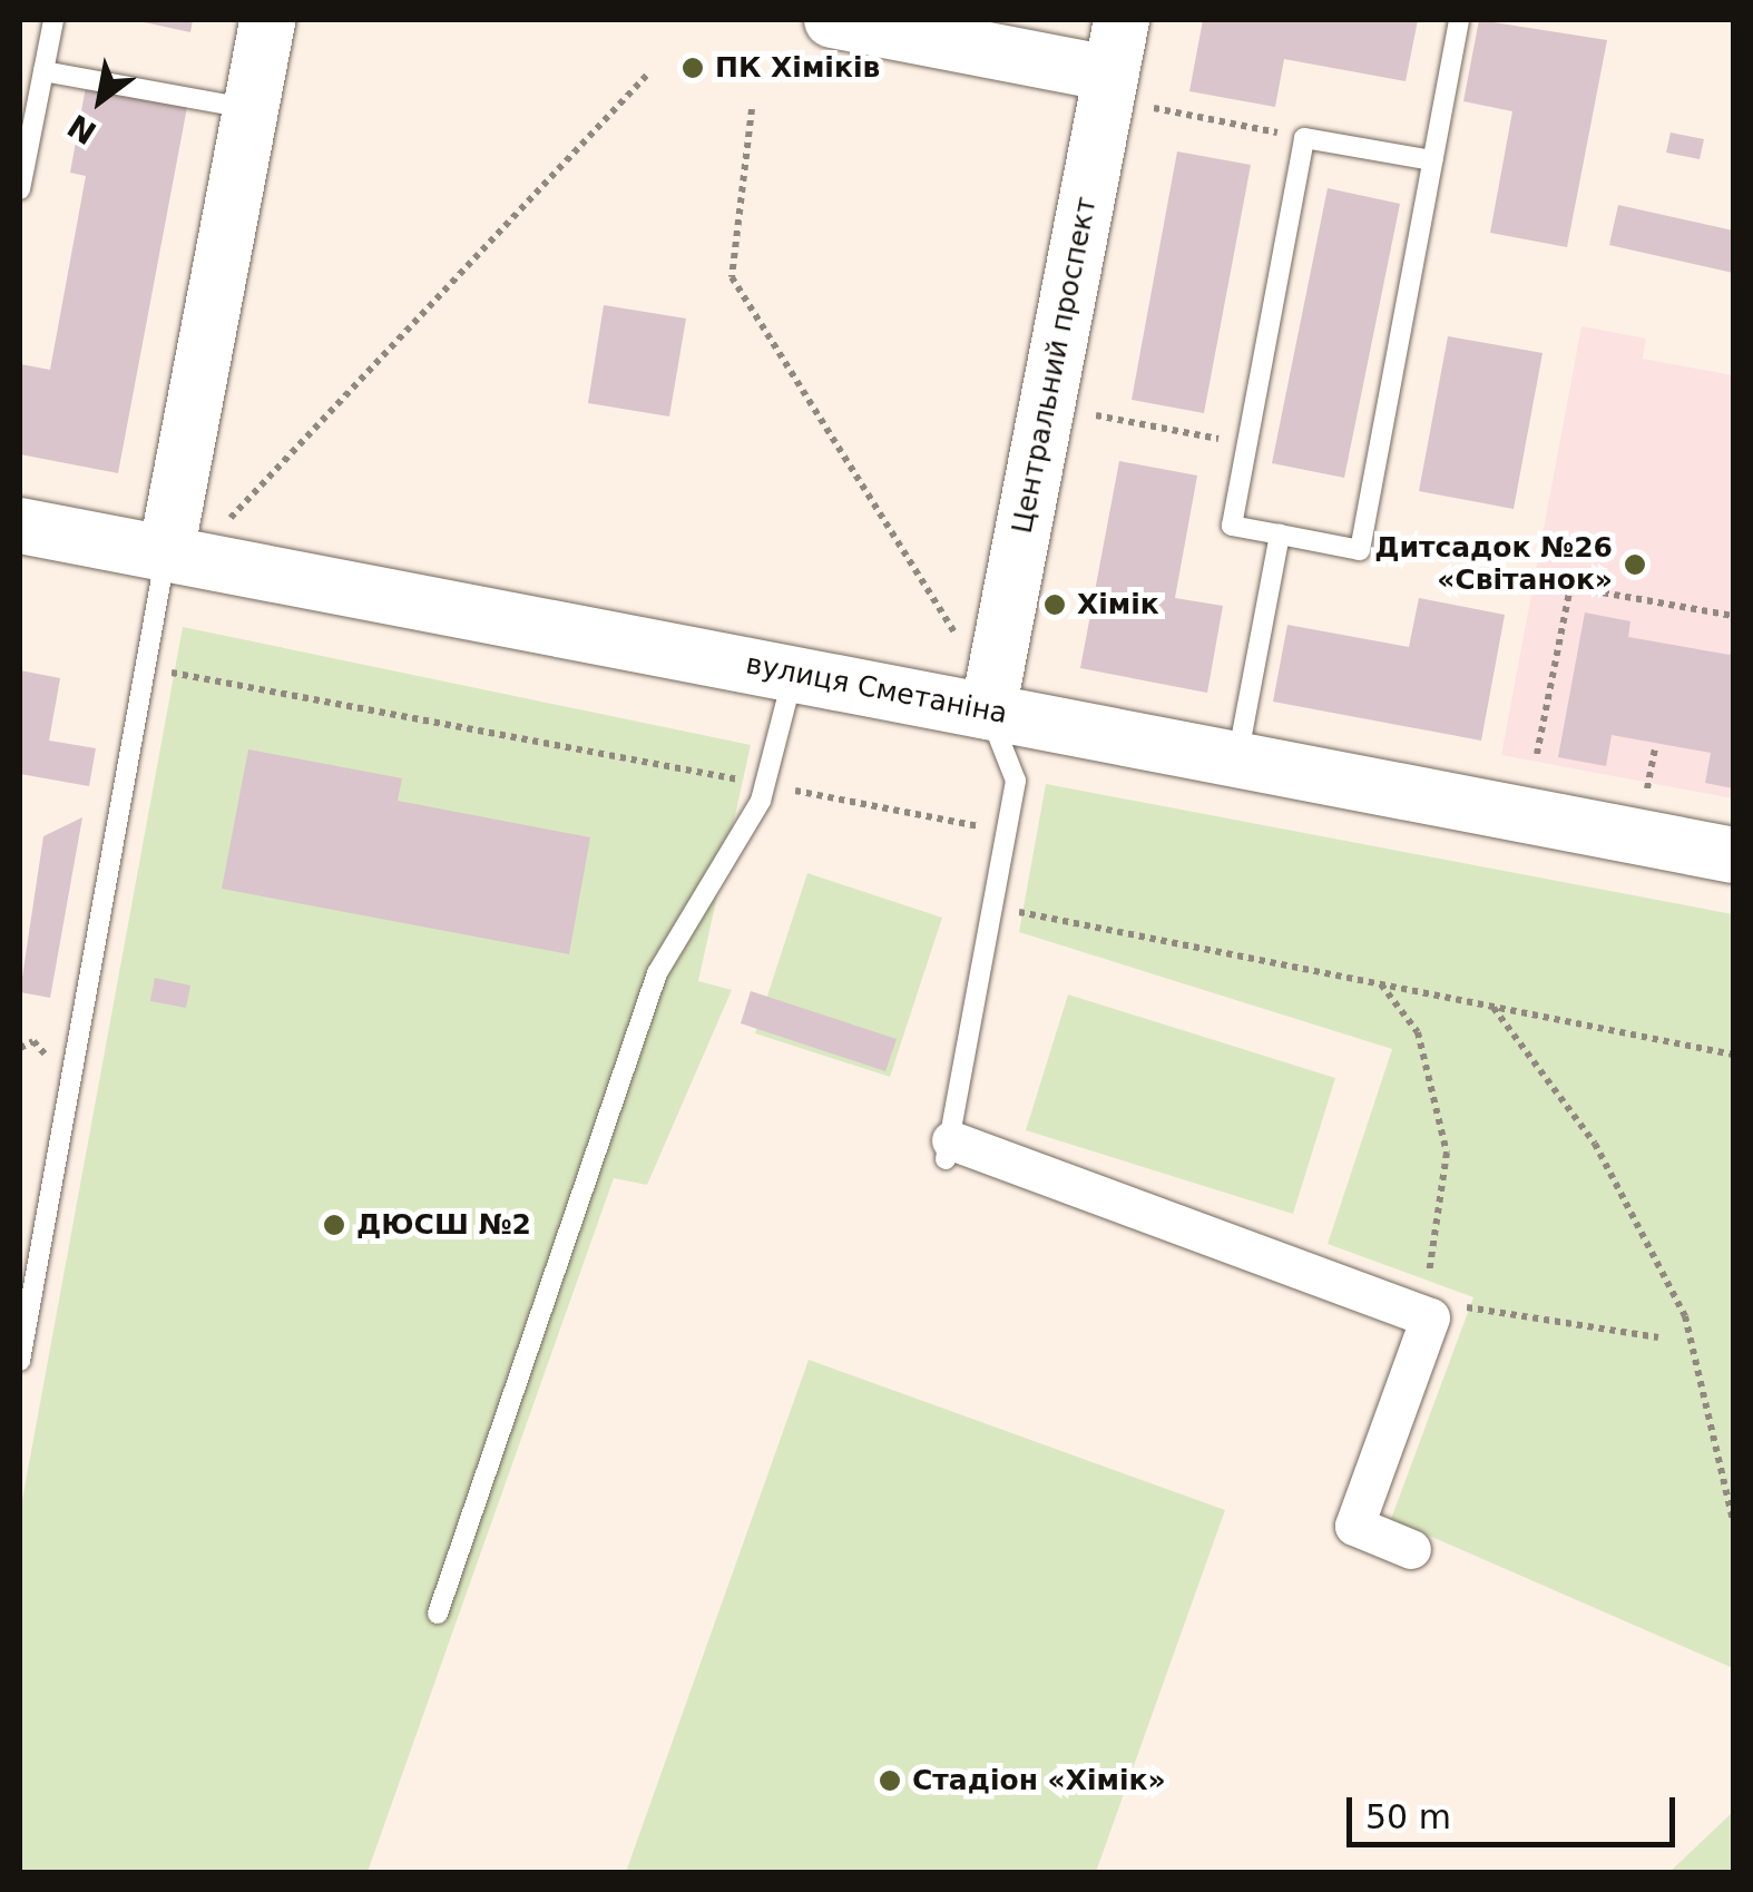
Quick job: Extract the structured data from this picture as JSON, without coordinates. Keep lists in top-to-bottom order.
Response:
{
  "streets": {
    "street": ["Центральний проспект", "вулиця Сметаніна"]
  },
  "crossings": [
    ["Центральний проспект", "вулиця Сметаніна"]
  ],
  "places": [
    "ПК Хіміків",
    "Дитсадок №26 «Світанок»",
    "Хімік",
    "ДЮСШ №2",
    "Стадіон «Хімік»"
  ],
  "scale_bar": "50 m",
  "north": "bottom left"
}
